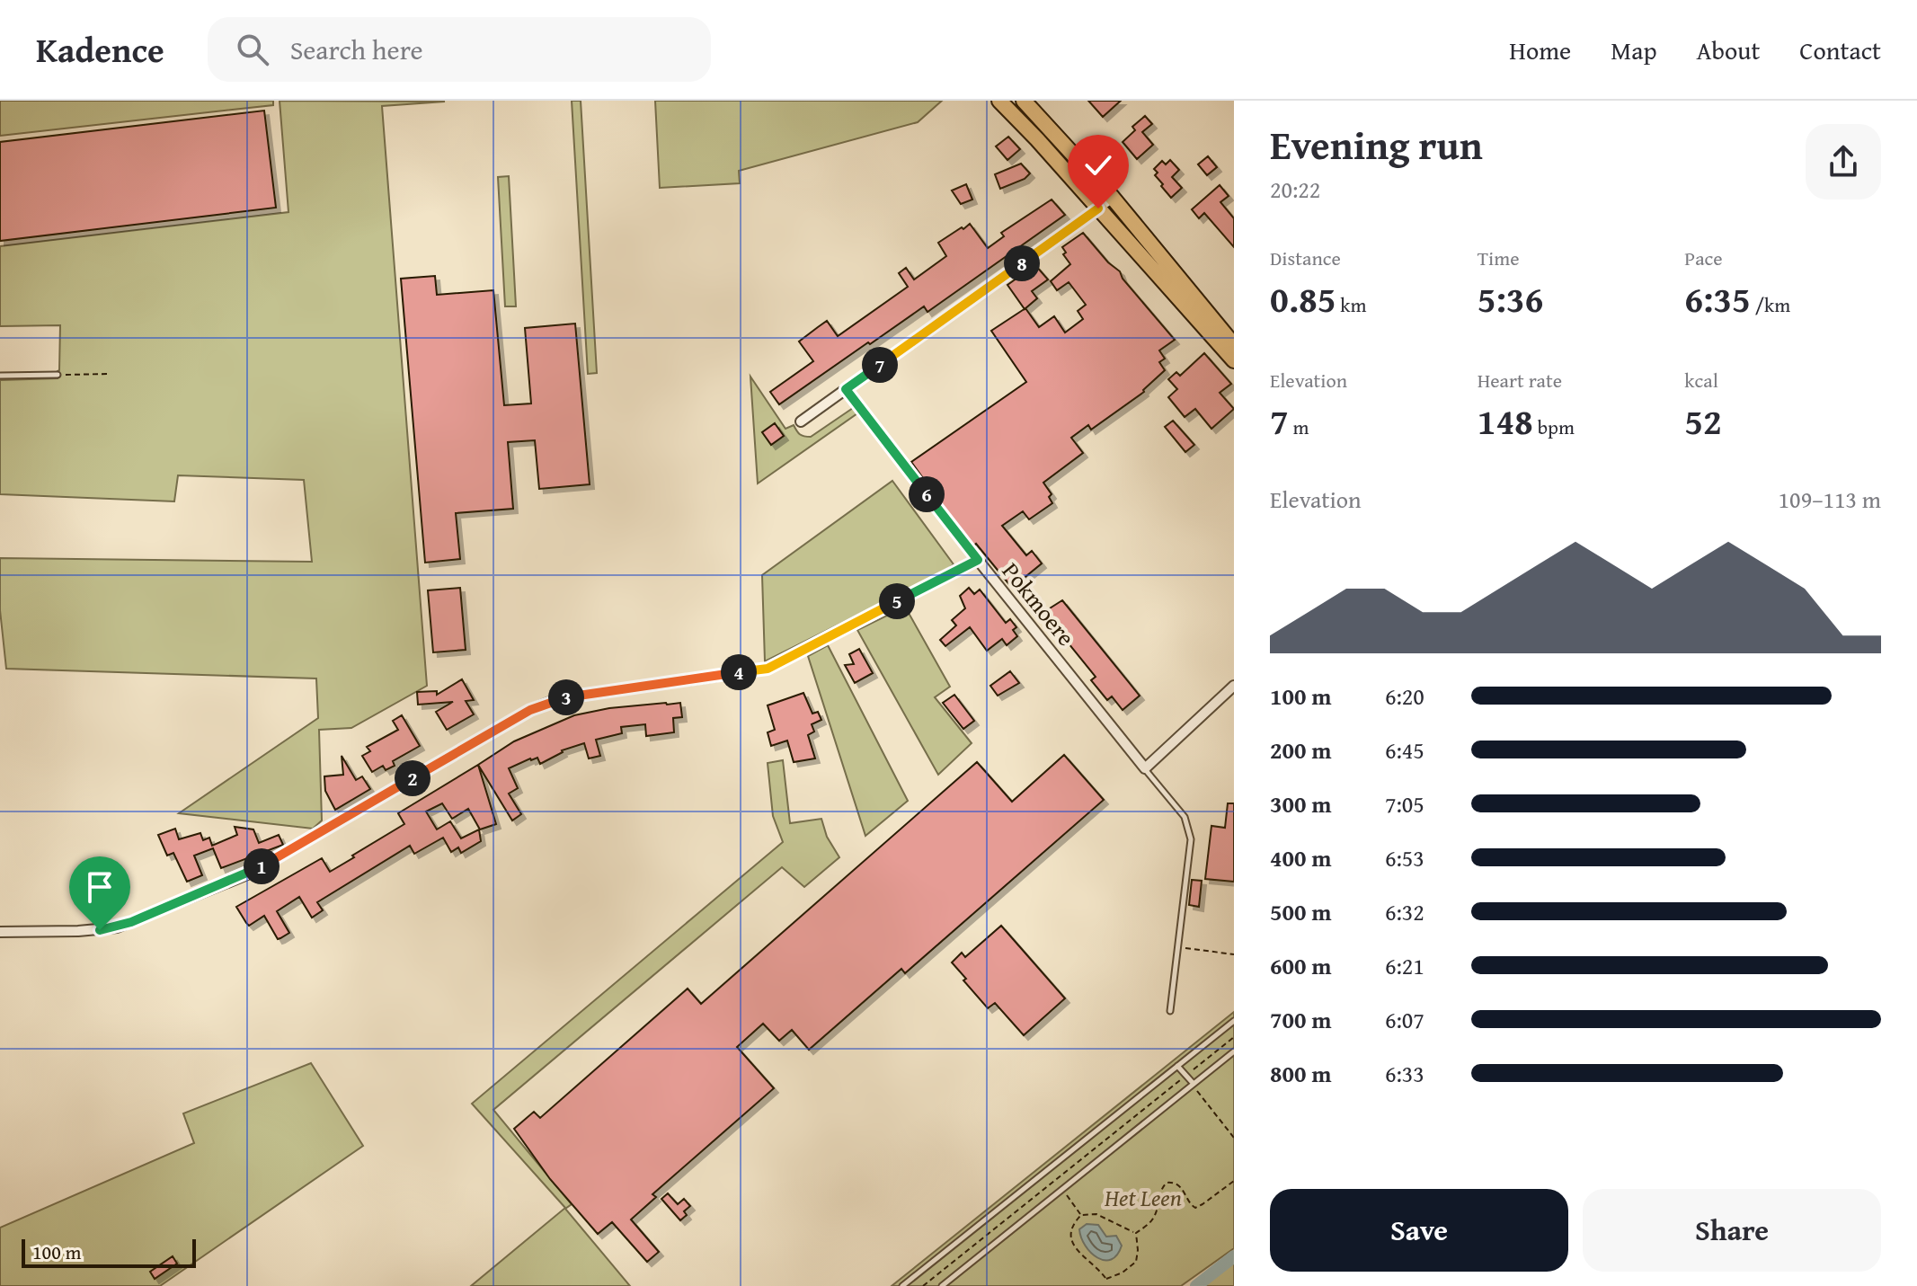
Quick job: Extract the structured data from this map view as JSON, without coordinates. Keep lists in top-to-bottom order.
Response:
{
  "streets": {
    "street": ["Pokmoere"]
  },
  "parks": ["Het Leen"],
  "scale_bar": "100 m",
  "page": {
    "header": "Kadence",
    "search": "Search here",
    "nav": [
      "Home",
      "Map",
      "About",
      "Contact"
    ],
    "heading": ["Evening run", "20:22"],
    "stats": [
      ["Distance", "0.85 km"],
      ["Time", "5:36"],
      ["Pace", "6:35 /km"],
      ["Elevation", "7 m"],
      ["Heart rate", "148 bpm"],
      ["kcal", "52"]
    ],
    "pins": [
      "8",
      "7",
      "6",
      "5",
      "4",
      "3",
      "2",
      "1"
    ],
    "chart": ["Elevation", "109–113 m"],
    "list": [
      {
        "name": "100 m",
        "note": "6:20"
      },
      {
        "name": "200 m",
        "note": "6:45"
      },
      {
        "name": "300 m",
        "note": "7:05"
      },
      {
        "name": "400 m",
        "note": "6:53"
      },
      {
        "name": "500 m",
        "note": "6:32"
      },
      {
        "name": "600 m",
        "note": "6:21"
      },
      {
        "name": "700 m",
        "note": "6:07"
      },
      {
        "name": "800 m",
        "note": "6:33"
      }
    ],
    "buttons": ["Save", "Share"],
    "scale": "100 m"
  }
}
